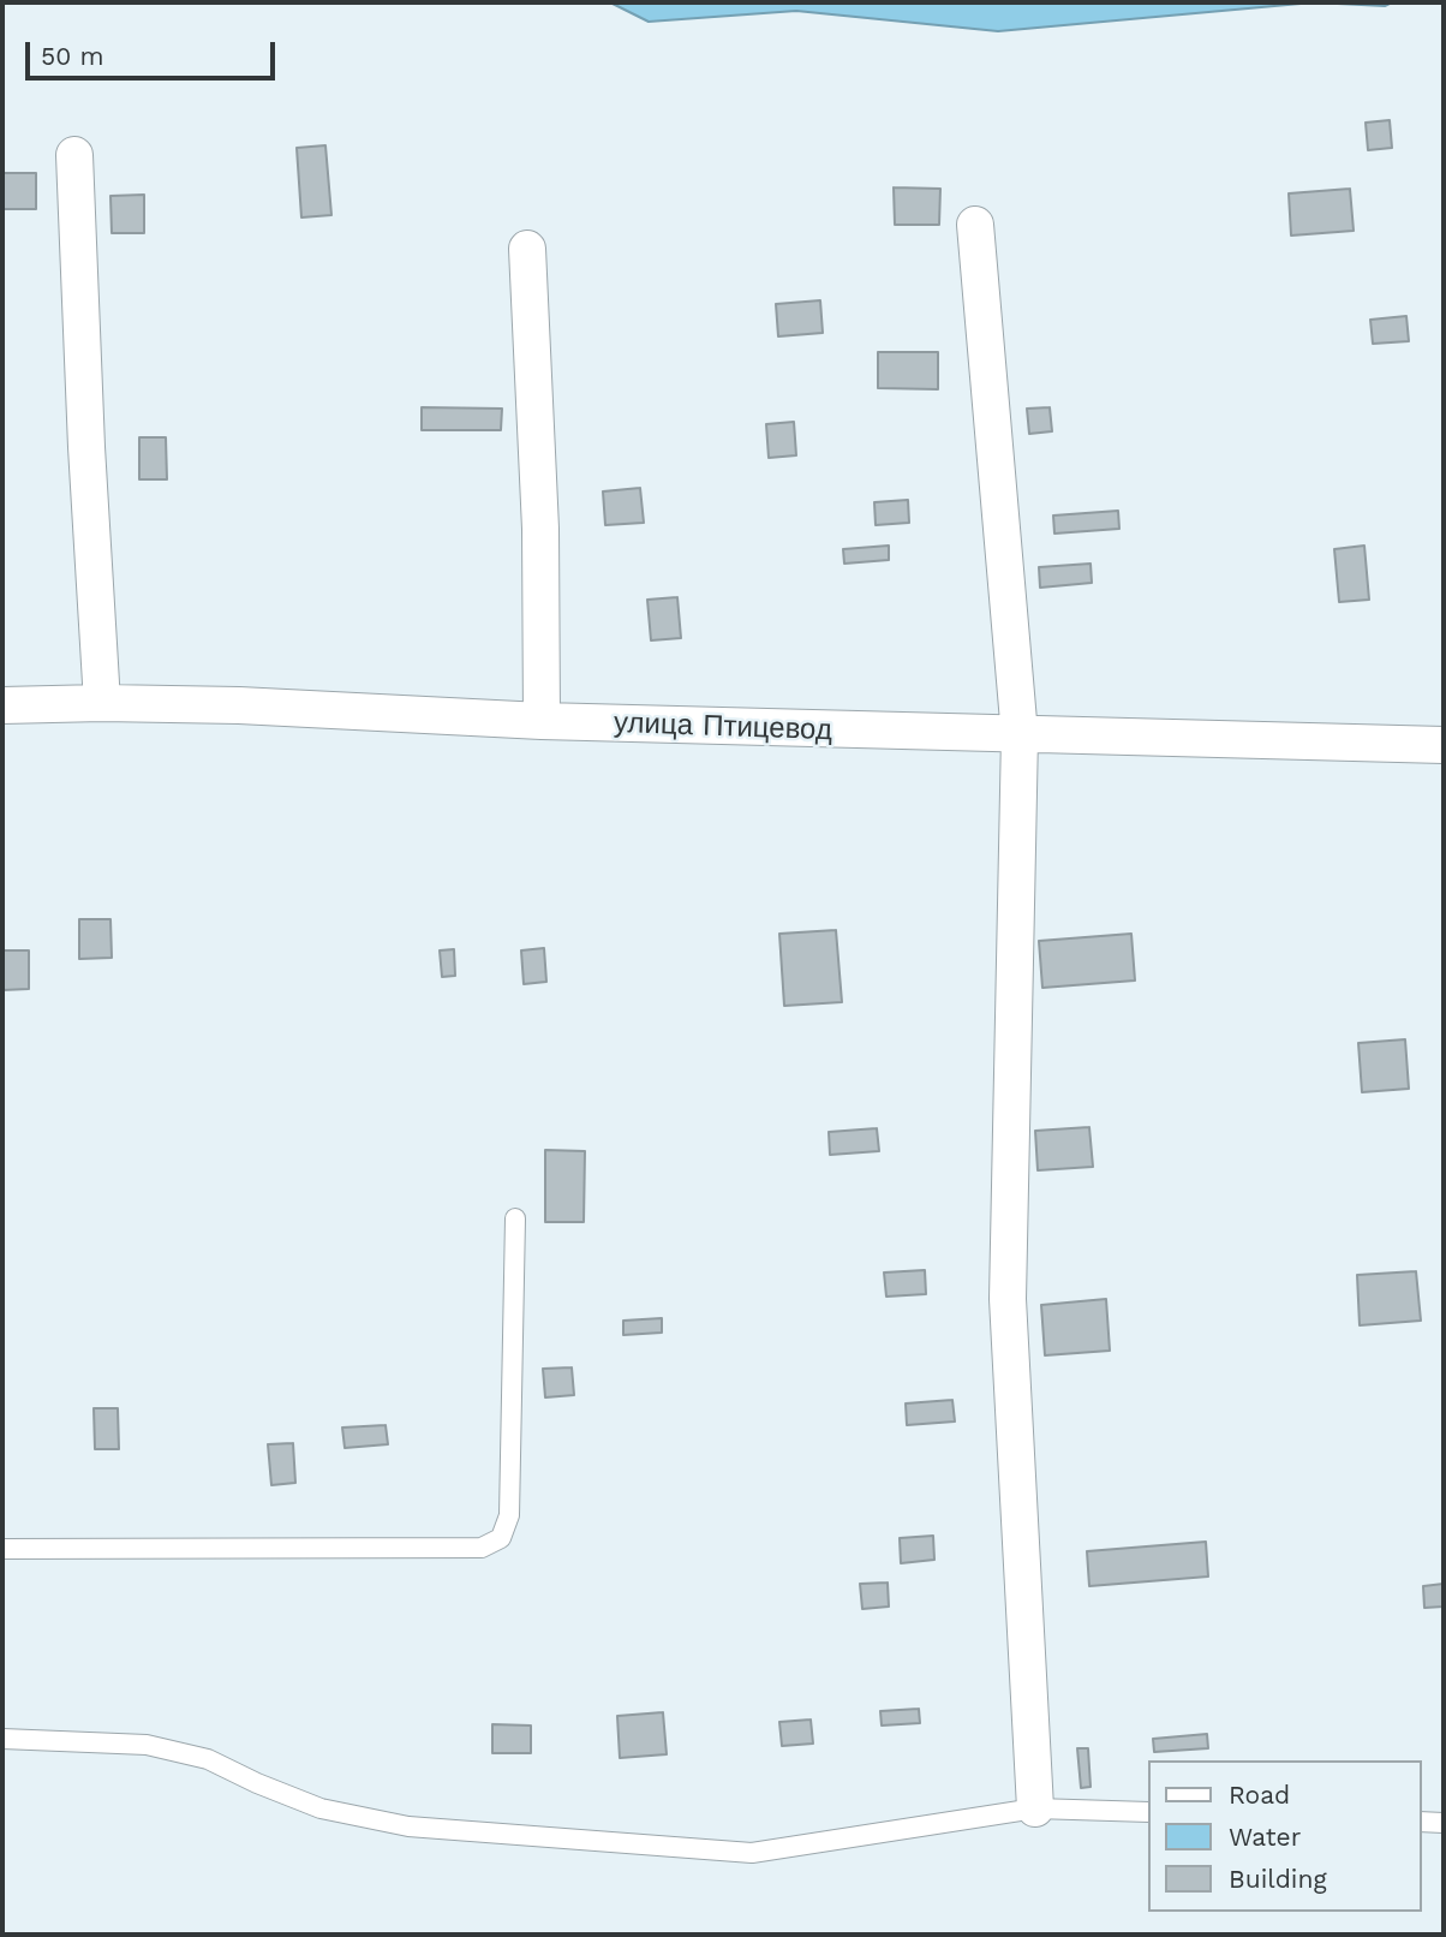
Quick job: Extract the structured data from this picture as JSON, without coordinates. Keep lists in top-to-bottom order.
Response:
{
  "streets": {
    "street": ["улица Птицевод"]
  },
  "legend": ["Road", "Water", "Building"],
  "scale_bar": "50 m"
}
